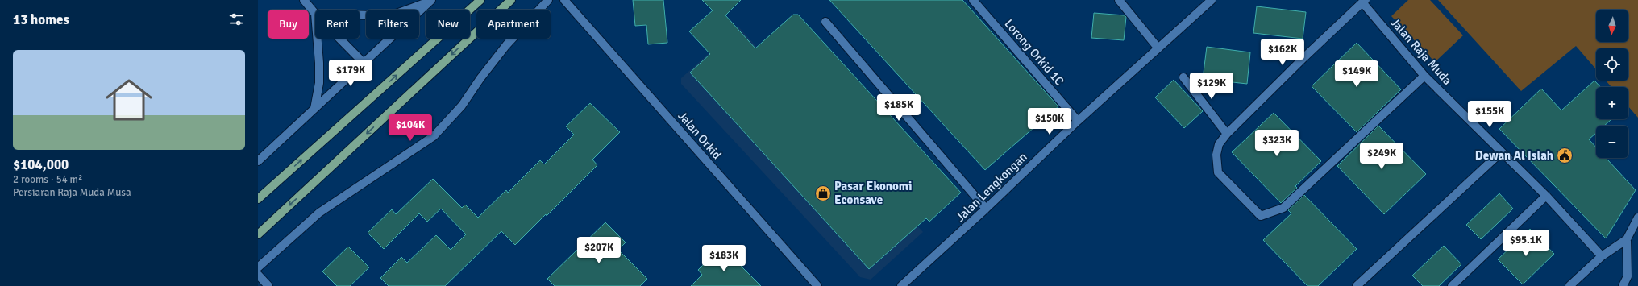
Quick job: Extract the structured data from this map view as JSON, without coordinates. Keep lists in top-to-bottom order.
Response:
{
  "streets": {
    "street": [
      "Jalan Raja Muda",
      "Lorong Orkid 1C",
      "Jalan Orkid",
      "Jalan Lengkongan"
    ]
  },
  "crossings": [
    ["Lorong Orkid 1C", "Jalan Lengkongan"]
  ],
  "places": {
    "public building": ["Dewan Al Islah"],
    "shop": ["Pasar Ekonomi Econsave"]
  },
  "north": "bottom",
  "page": {
    "heading": "13 homes",
    "map_buttons": ["+", "−"],
    "chip": [
      "Buy",
      "Rent",
      "Filters",
      "New",
      "Apartment"
    ],
    "list": [
      {
        "name": "$104,000",
        "note": "2 rooms · 54 m² · Persiaran Raja Muda Musa"
      }
    ],
    "price": [
      "$162K",
      "$179K",
      "$149K",
      "$129K",
      "$185K",
      "$155K",
      "$150K",
      "$104K",
      "$323K",
      "$249K",
      "$95.1K",
      "$207K",
      "$183K"
    ]
  }
}
